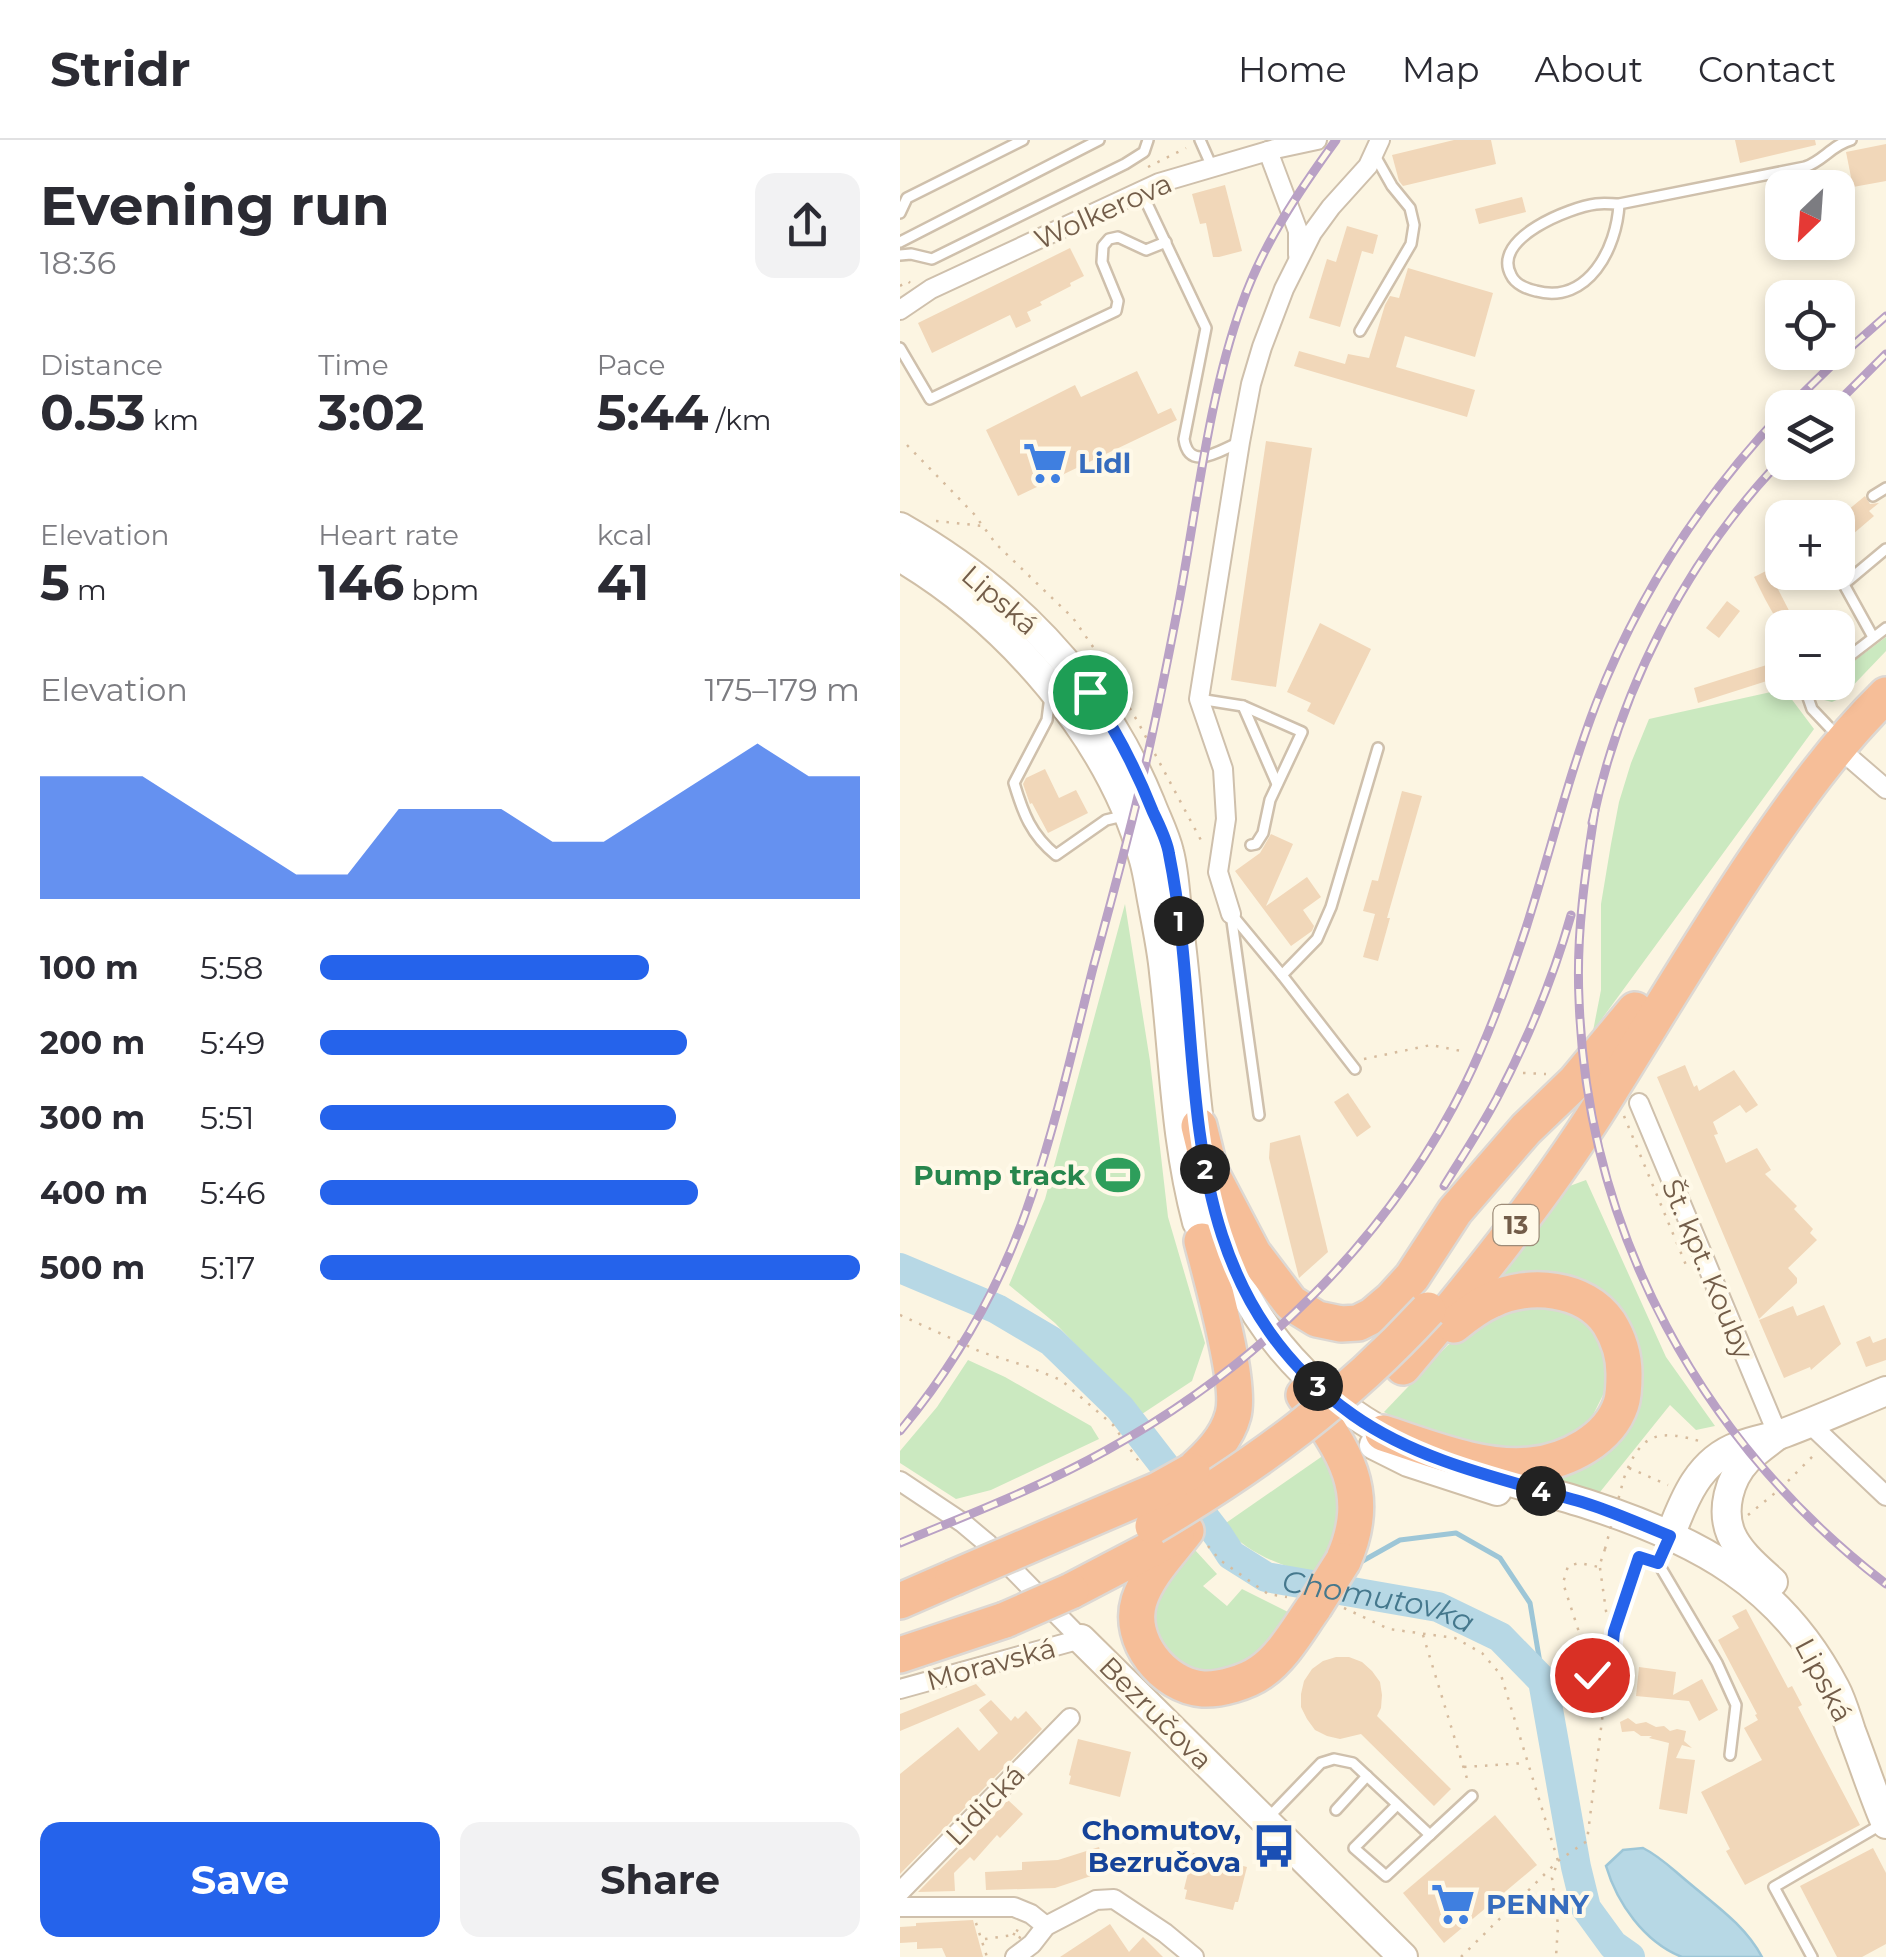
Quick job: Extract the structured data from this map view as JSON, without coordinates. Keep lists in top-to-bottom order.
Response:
{
  "streets": {
    "highway": ["13"],
    "street": [
      "Wolkerova",
      "Lipská",
      "Št. kpt. Kouby",
      "Moravská",
      "Bezručova",
      "Lidická"
    ]
  },
  "crossings": [
    ["Moravská", "Bezručova"]
  ],
  "water": ["Chomutovka"],
  "places": {
    "supermarket": ["Lidl", "PENNY"],
    "sports": ["Pump track"],
    "bus stop": ["Chomutov, Bezručova"]
  },
  "north": "bottom left",
  "page": {
    "header": "Stridr",
    "nav": [
      "Home",
      "Map",
      "About",
      "Contact"
    ],
    "heading": ["Evening run", "18:36"],
    "map_buttons": ["+", "−"],
    "stats": [
      ["Distance", "0.53 km"],
      ["Time", "3:02"],
      ["Pace", "5:44 /km"],
      ["Elevation", "5 m"],
      ["Heart rate", "146 bpm"],
      ["kcal", "41"]
    ],
    "chart": ["Elevation", "175–179 m"],
    "pins": [
      "1",
      "2",
      "3",
      "4"
    ],
    "list": [
      {
        "name": "100 m",
        "note": "5:58"
      },
      {
        "name": "200 m",
        "note": "5:49"
      },
      {
        "name": "300 m",
        "note": "5:51"
      },
      {
        "name": "400 m",
        "note": "5:46"
      },
      {
        "name": "500 m",
        "note": "5:17"
      }
    ],
    "buttons": ["Save", "Share"]
  }
}
